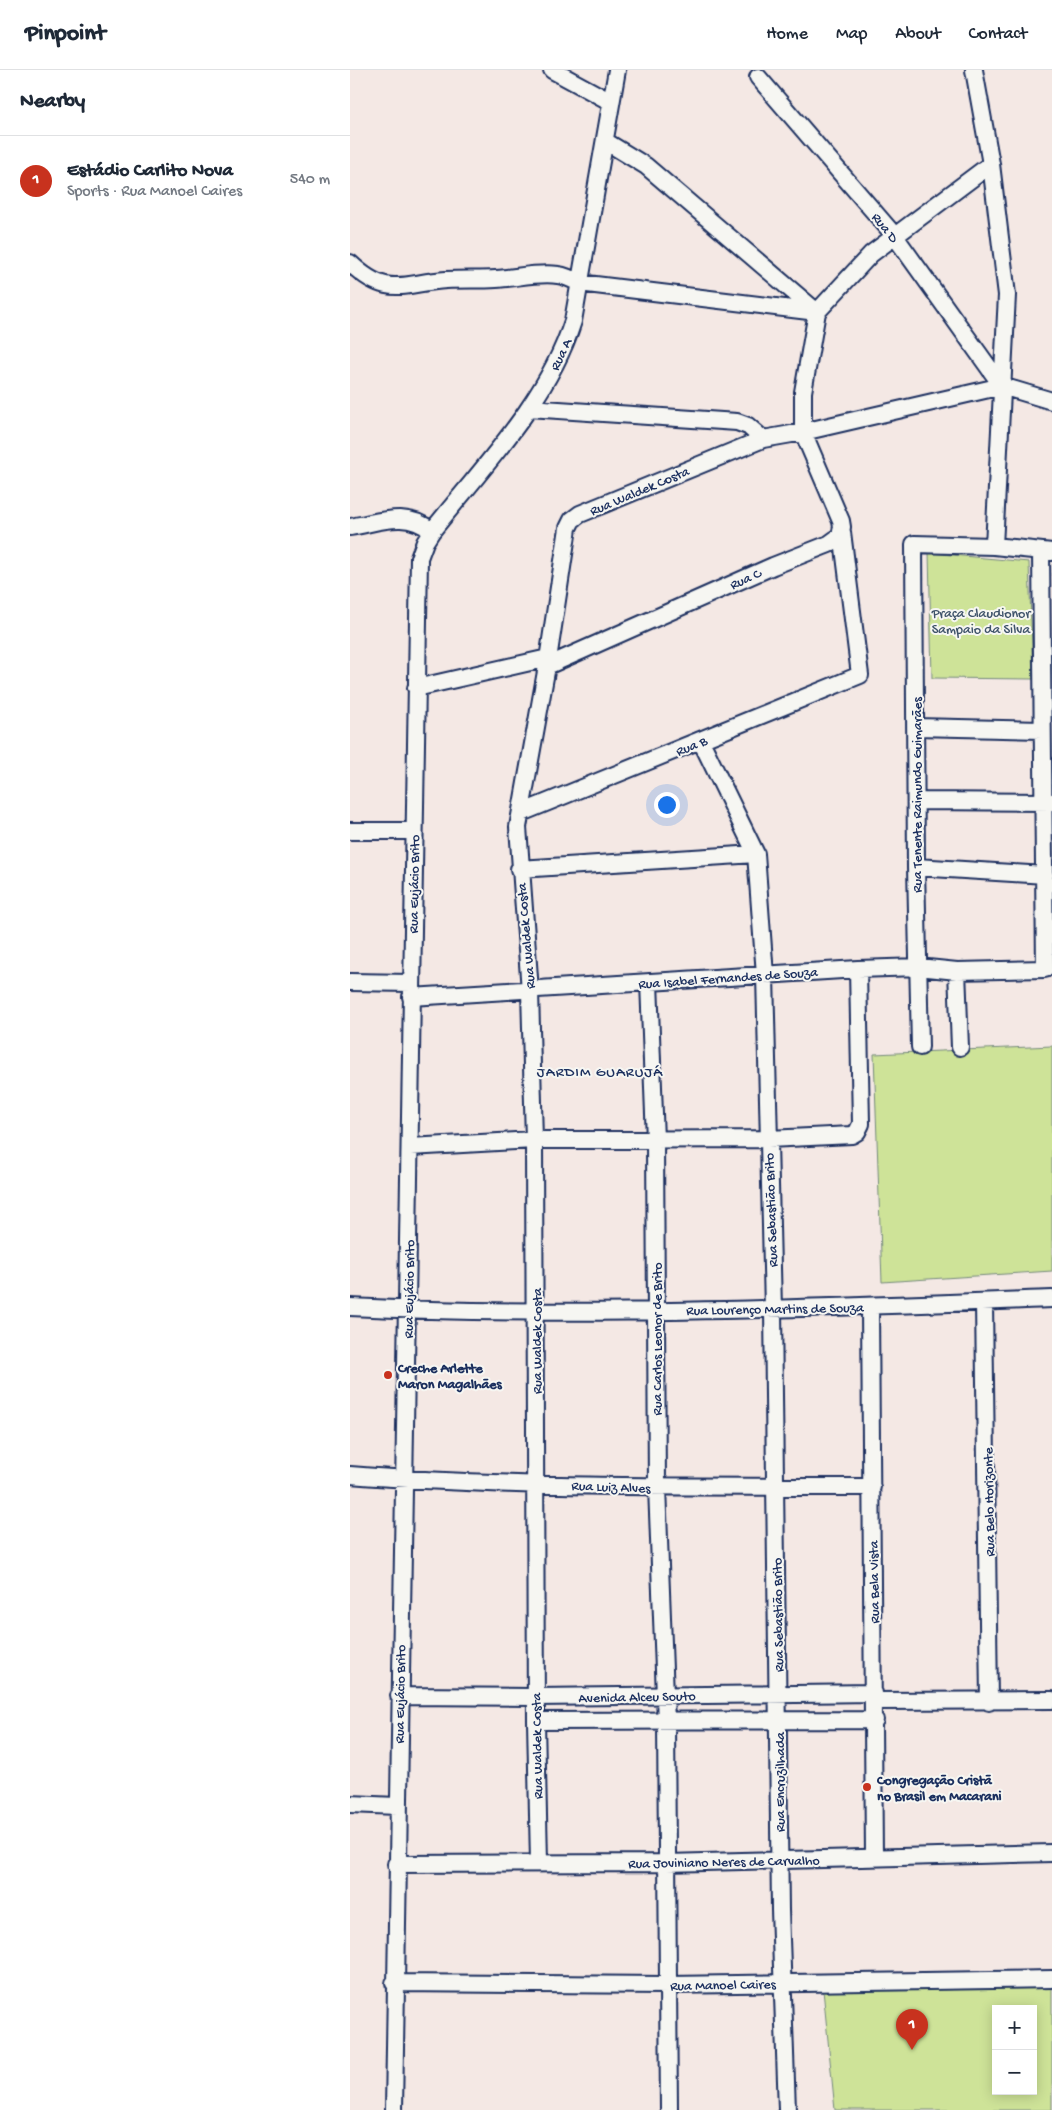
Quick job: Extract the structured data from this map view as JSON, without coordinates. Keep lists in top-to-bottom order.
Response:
{
  "streets": {
    "street": [
      "Rua D",
      "Rua A",
      "Rua Waldek Costa",
      "Rua C",
      "Rua B",
      "Rua Tenente Raimundo Guimarães",
      "Rua Eujácio Brito",
      "Rua Isabel Fernandes de Souza",
      "Rua Sebastião Brito",
      "Rua Lourenço Martins de Souza",
      "Rua Carlos Leonor de Brito",
      "Rua Luiz Alves",
      "Rua Belo Horizonte",
      "Rua Bela Vista",
      "Avenida Alceu Souto",
      "Rua Encruzilhada",
      "Rua Joviniano Neres de Carvalho",
      "Rua Manoel Caires"
    ]
  },
  "crossings": [
    ["Rua D", "Rua Waldek Costa"],
    ["Rua A", "Rua Eujácio Brito"],
    ["Rua Waldek Costa", "Rua C"],
    ["Rua Waldek Costa", "Rua B"],
    ["Rua Waldek Costa", "Rua Isabel Fernandes de Souza"],
    ["Rua Waldek Costa", "Rua Lourenço Martins de Souza"],
    ["Rua Waldek Costa", "Rua Luiz Alves"],
    ["Rua Waldek Costa", "Avenida Alceu Souto"],
    ["Rua Waldek Costa", "Rua Joviniano Neres de Carvalho"],
    ["Rua C", "Rua B"],
    ["Rua C", "Rua Eujácio Brito"],
    ["Rua B", "Rua Sebastião Brito"],
    ["Rua Tenente Raimundo Guimarães", "Rua Isabel Fernandes de Souza"],
    ["Rua Eujácio Brito", "Rua Isabel Fernandes de Souza"],
    ["Rua Eujácio Brito", "Rua Lourenço Martins de Souza"],
    ["Rua Eujácio Brito", "Rua Luiz Alves"],
    ["Rua Eujácio Brito", "Avenida Alceu Souto"],
    ["Rua Eujácio Brito", "Rua Joviniano Neres de Carvalho"],
    ["Rua Eujácio Brito", "Rua Manoel Caires"],
    ["Rua Isabel Fernandes de Souza", "Rua Sebastião Brito"],
    ["Rua Isabel Fernandes de Souza", "Rua Carlos Leonor de Brito"],
    ["Rua Sebastião Brito", "Rua Lourenço Martins de Souza"],
    ["Rua Sebastião Brito", "Rua Luiz Alves"],
    ["Rua Sebastião Brito", "Avenida Alceu Souto"],
    ["Rua Sebastião Brito", "Rua Encruzilhada"],
    ["Rua Lourenço Martins de Souza", "Rua Carlos Leonor de Brito"],
    ["Rua Lourenço Martins de Souza", "Rua Belo Horizonte"],
    ["Rua Lourenço Martins de Souza", "Rua Bela Vista"],
    ["Rua Carlos Leonor de Brito", "Rua Luiz Alves"],
    ["Rua Carlos Leonor de Brito", "Avenida Alceu Souto"],
    ["Rua Carlos Leonor de Brito", "Rua Joviniano Neres de Carvalho"],
    ["Rua Carlos Leonor de Brito", "Rua Manoel Caires"],
    ["Rua Luiz Alves", "Rua Bela Vista"],
    ["Rua Belo Horizonte", "Avenida Alceu Souto"],
    ["Rua Bela Vista", "Avenida Alceu Souto"],
    ["Rua Bela Vista", "Rua Joviniano Neres de Carvalho"],
    ["Avenida Alceu Souto", "Rua Encruzilhada"],
    ["Rua Encruzilhada", "Rua Joviniano Neres de Carvalho"],
    ["Rua Encruzilhada", "Rua Manoel Caires"]
  ],
  "districts": ["JARDIM GUARUJÁ"],
  "parks": ["Praça Claudionor Sampaio da Silva"],
  "places": ["Creche Arlette Maron Magalhães", "Congregação Cristã no Brasil em Macarani"],
  "page": {
    "header": "Pinpoint",
    "nav": [
      "Home",
      "Map",
      "About",
      "Contact"
    ],
    "heading": "Nearby",
    "list": [
      {
        "mark": "1",
        "name": "Estádio Carlito Nova",
        "note": "Sports · Rua Manoel Caires",
        "value": "540 m"
      }
    ],
    "map_buttons": ["+", "−"],
    "pins": "1"
  }
}
